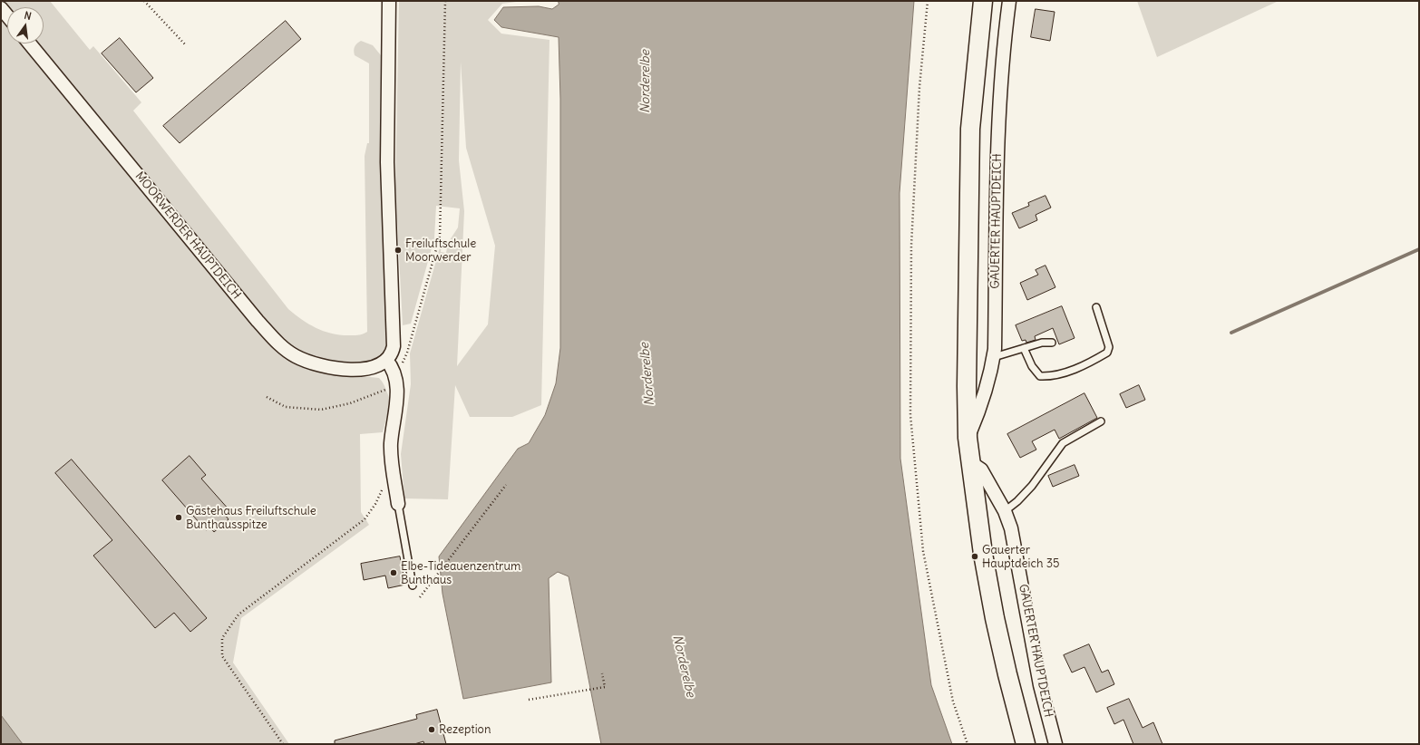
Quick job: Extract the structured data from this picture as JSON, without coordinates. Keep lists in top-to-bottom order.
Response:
{
  "streets": {
    "street": ["GAUERTER HAUPTDEICH", "MOORWERDER HAUPTDEICH"]
  },
  "water": ["Norderelbe"],
  "places": [
    "Freiluftschule Moorwerder",
    "Gästehaus Freiluftschule Bunthausspitze",
    "Gauerter Hauptdeich 35",
    "Elbe-Tideauenzentrum Bunthaus",
    "Rezeption"
  ],
  "north": "top"
}
